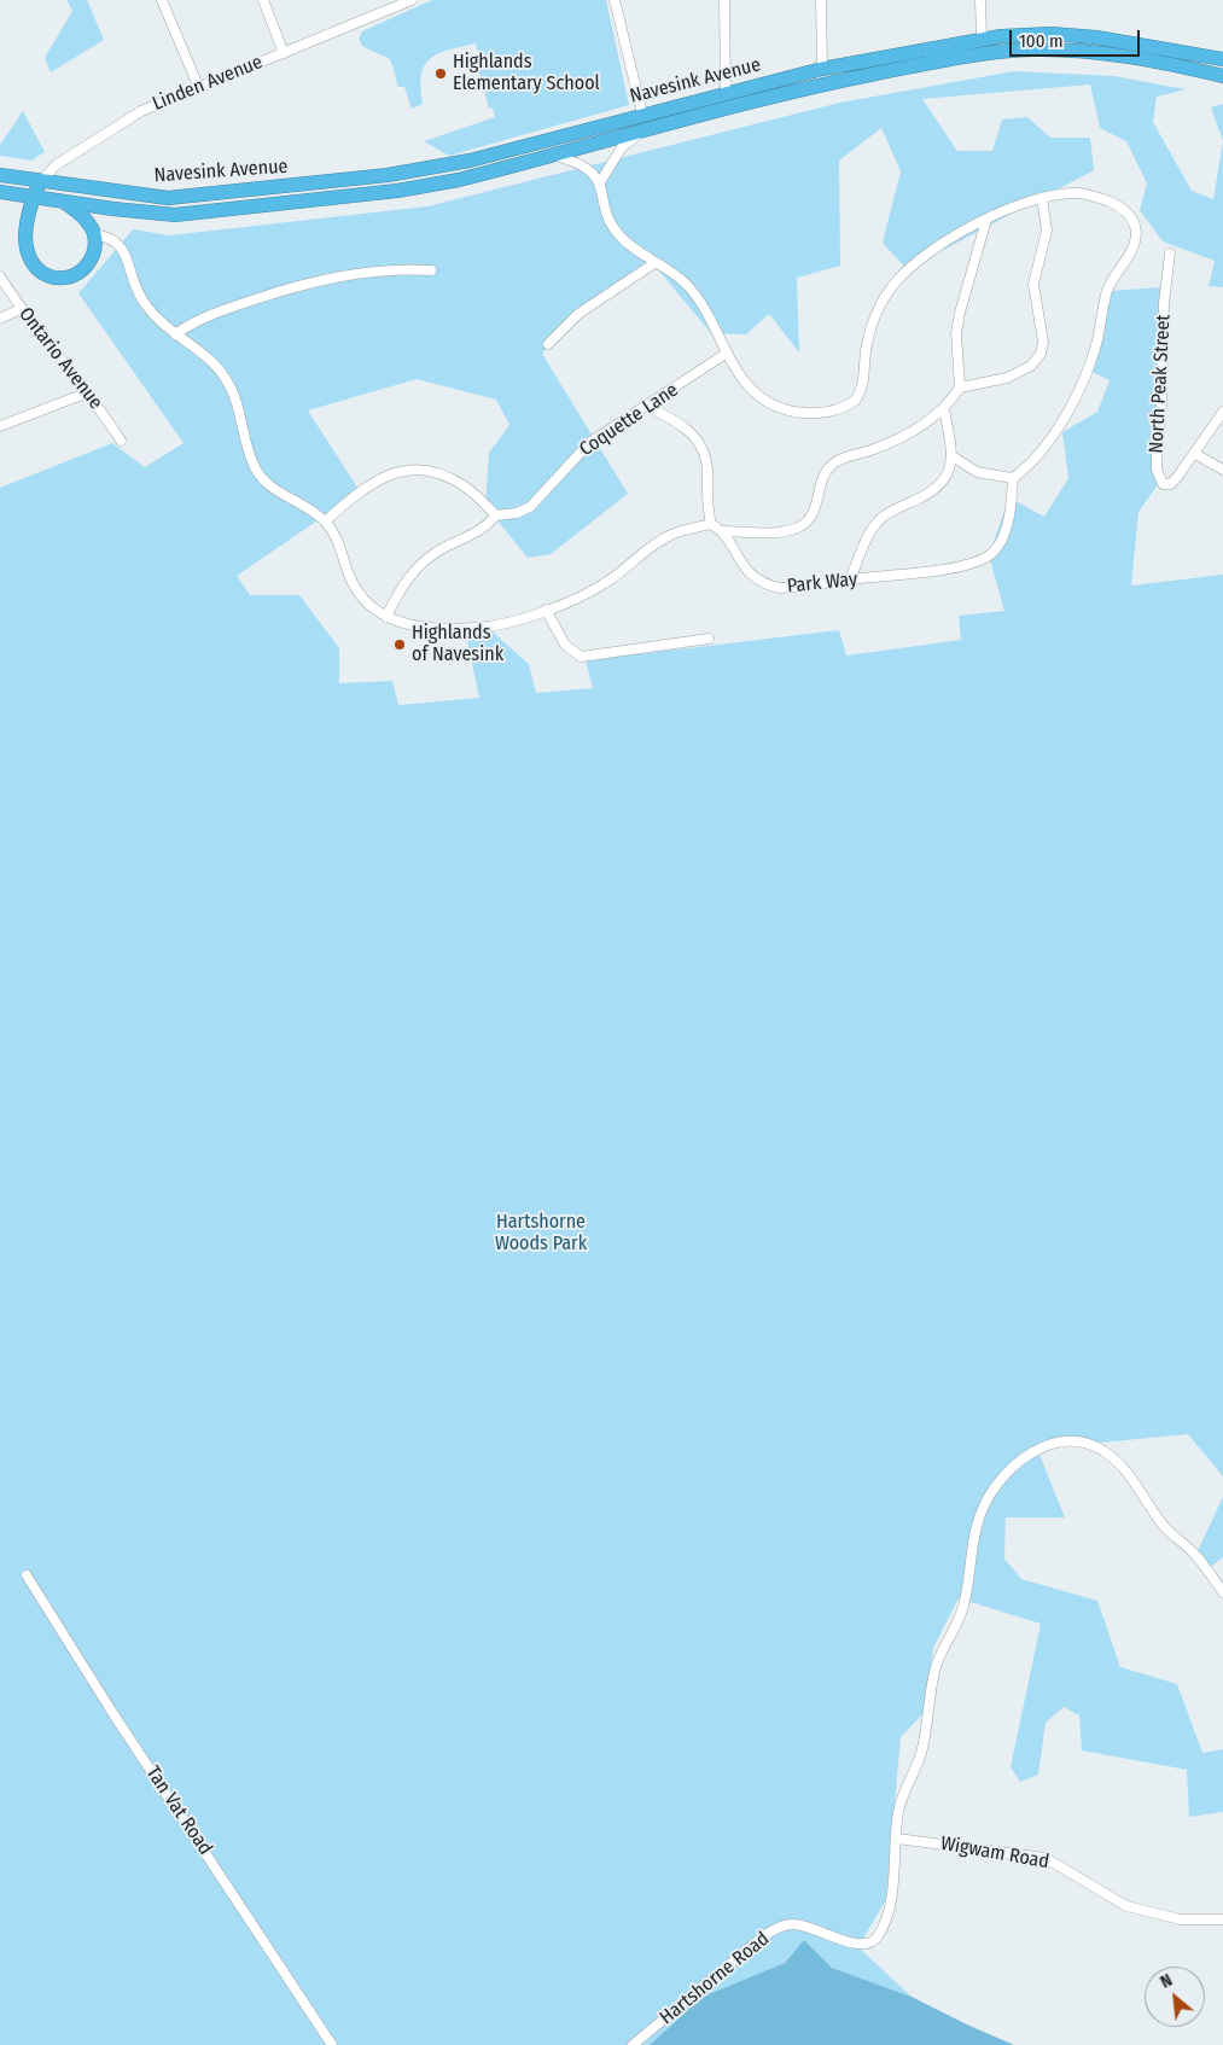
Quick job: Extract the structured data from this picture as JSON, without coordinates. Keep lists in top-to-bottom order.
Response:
{
  "streets": {
    "highway": ["Navesink Avenue"],
    "street": [
      "Linden Avenue",
      "Ontario Avenue",
      "North Peak Street",
      "Coquette Lane",
      "Park Way",
      "Tan Vat Road",
      "Wigwam Road",
      "Hartshorne Road"
    ]
  },
  "crossings": [
    ["Navesink Avenue", "Linden Avenue"],
    ["Wigwam Road", "Hartshorne Road"]
  ],
  "parks": ["Hartshorne Woods Park"],
  "places": ["Highlands Elementary School", "Highlands of Navesink"],
  "scale_bar": "100 m",
  "north": "top left"
}
